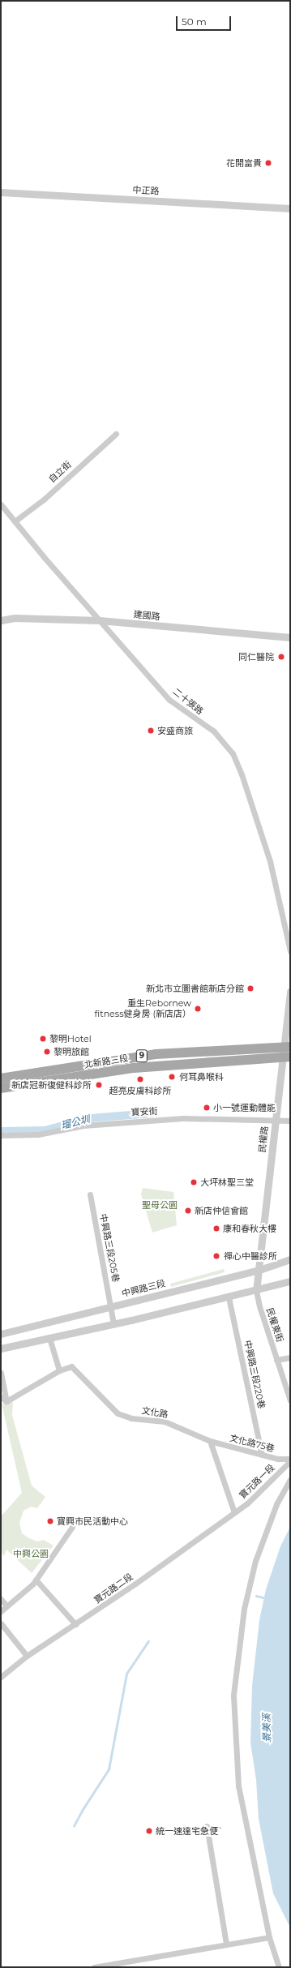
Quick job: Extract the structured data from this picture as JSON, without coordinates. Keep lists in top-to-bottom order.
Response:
{
  "streets": {
    "main road": ["9", "北新路三段"],
    "street": [
      "中正路",
      "自立街",
      "建國路",
      "二十張路",
      "寶安街",
      "民權路",
      "中興路三段205巷",
      "中興路三段",
      "民權東街",
      "中興路三段220巷",
      "文化路",
      "文化路75巷",
      "寶元路一段",
      "寶元路二段"
    ]
  },
  "crossings": [
    ["自立街", "二十張路"],
    ["建國路", "二十張路"],
    ["北新路三段", "民權路"],
    ["寶安街", "民權路"],
    ["民權路", "中興路三段"],
    ["民權路", "民權東街"],
    ["中興路三段205巷", "中興路三段"],
    ["中興路三段220巷", "文化路75巷"],
    ["文化路", "文化路75巷"],
    ["寶元路一段", "寶元路二段"]
  ],
  "water": ["瑠公圳", "景美溪"],
  "parks": ["聖母公園", "中興公園"],
  "places": [
    "花開富貴",
    "同仁醫院",
    "安盛商旅",
    "新北市立圖書館新店分館",
    "重生Rebornew fitness健身房 (新店店）",
    "黎明Hotel",
    "黎明旅館",
    "何耳鼻喉科",
    "超亮皮膚科診所",
    "新店冠新復健科診所",
    "小一號運動體能",
    "大坪林聖三堂",
    "新店仲信會館",
    "康和春秋大樓",
    "禪心中醫診所",
    "寶興市民活動中心",
    "統一速達宅急便ˋ"
  ],
  "scale_bar": "50 m"
}
